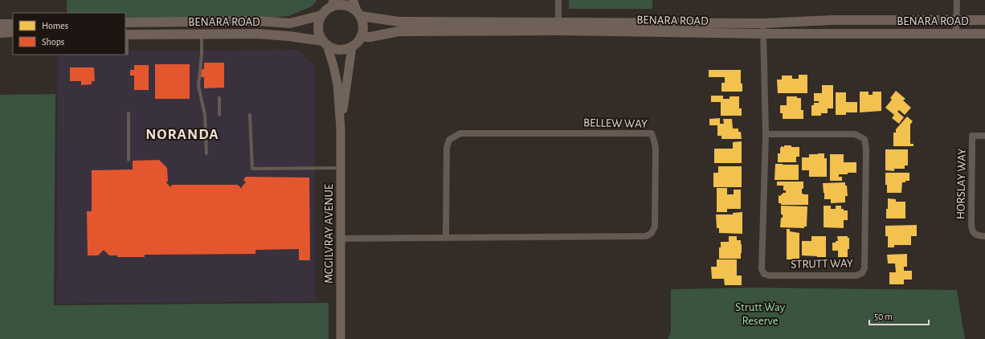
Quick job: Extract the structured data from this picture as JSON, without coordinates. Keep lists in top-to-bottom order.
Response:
{
  "streets": {
    "main road": ["BENARA ROAD", "MCGILVRAY AVENUE"],
    "street": ["BELLEW WAY", "HORSLAY WAY", "STRUTT WAY"]
  },
  "crossings": [
    ["BENARA ROAD", "MCGILVRAY AVENUE"],
    ["BENARA ROAD", "STRUTT WAY"],
    ["BELLEW WAY", "MCGILVRAY AVENUE"]
  ],
  "districts": ["NORANDA"],
  "parks": ["Strutt Way Reserve"],
  "legend": ["Homes", "Shops"],
  "scale_bar": "50 m"
}
